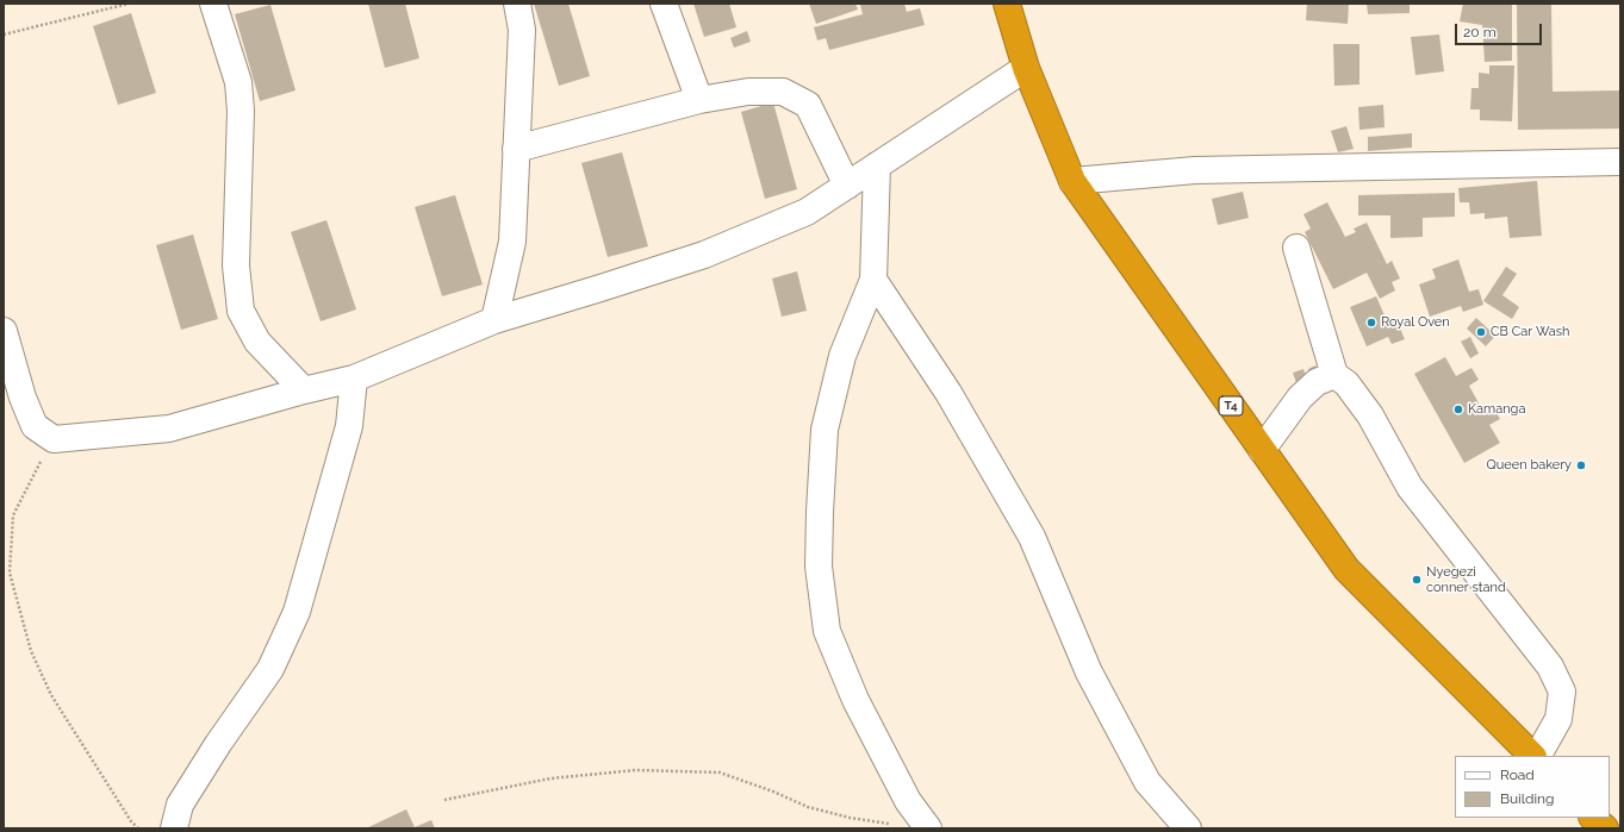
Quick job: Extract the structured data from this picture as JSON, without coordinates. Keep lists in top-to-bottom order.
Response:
{
  "streets": {
    "highway": ["T4"]
  },
  "places": [
    "Royal Oven",
    "CB Car Wash",
    "Kamanga",
    "Queen bakery",
    "Nyegezi conner stand"
  ],
  "legend": ["Road", "Building"],
  "scale_bar": "20 m"
}
